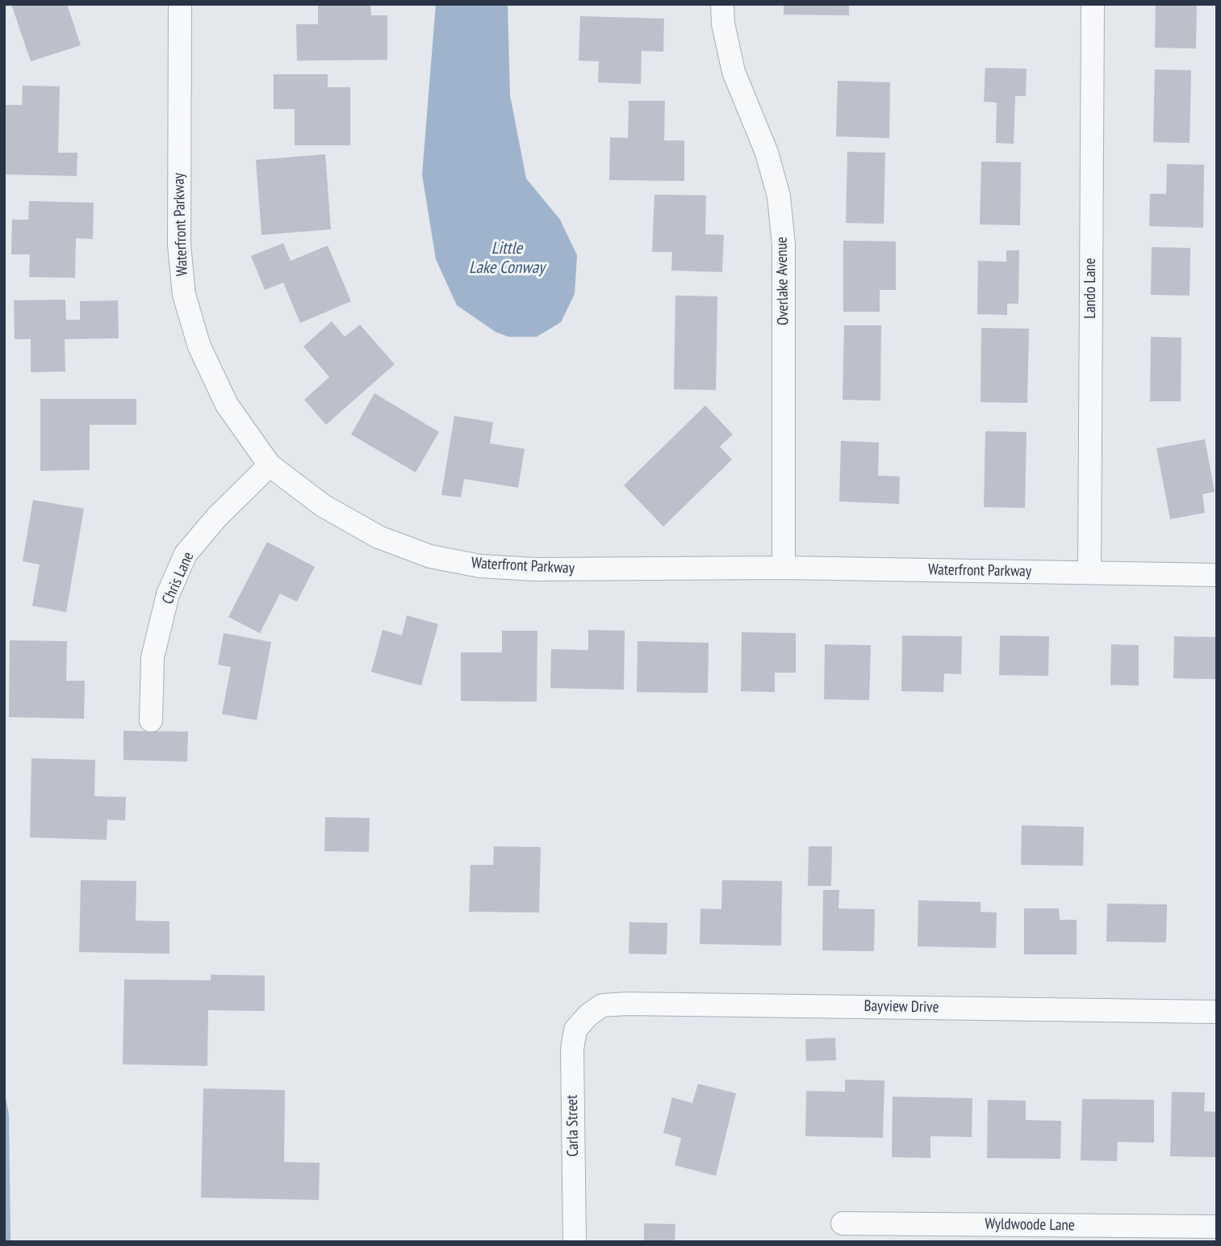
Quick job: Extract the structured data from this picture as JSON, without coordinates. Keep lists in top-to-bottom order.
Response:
{
  "streets": {
    "street": [
      "Waterfront Parkway",
      "Overlake Avenue",
      "Lando Lane",
      "Chris Lane",
      "Bayview Drive",
      "Carla Street",
      "Wyldwoode Lane"
    ]
  },
  "crossings": [
    ["Waterfront Parkway", "Overlake Avenue"],
    ["Waterfront Parkway", "Lando Lane"],
    ["Waterfront Parkway", "Chris Lane"],
    ["Bayview Drive", "Carla Street"]
  ],
  "water": ["Little Lake Conway"]
}
